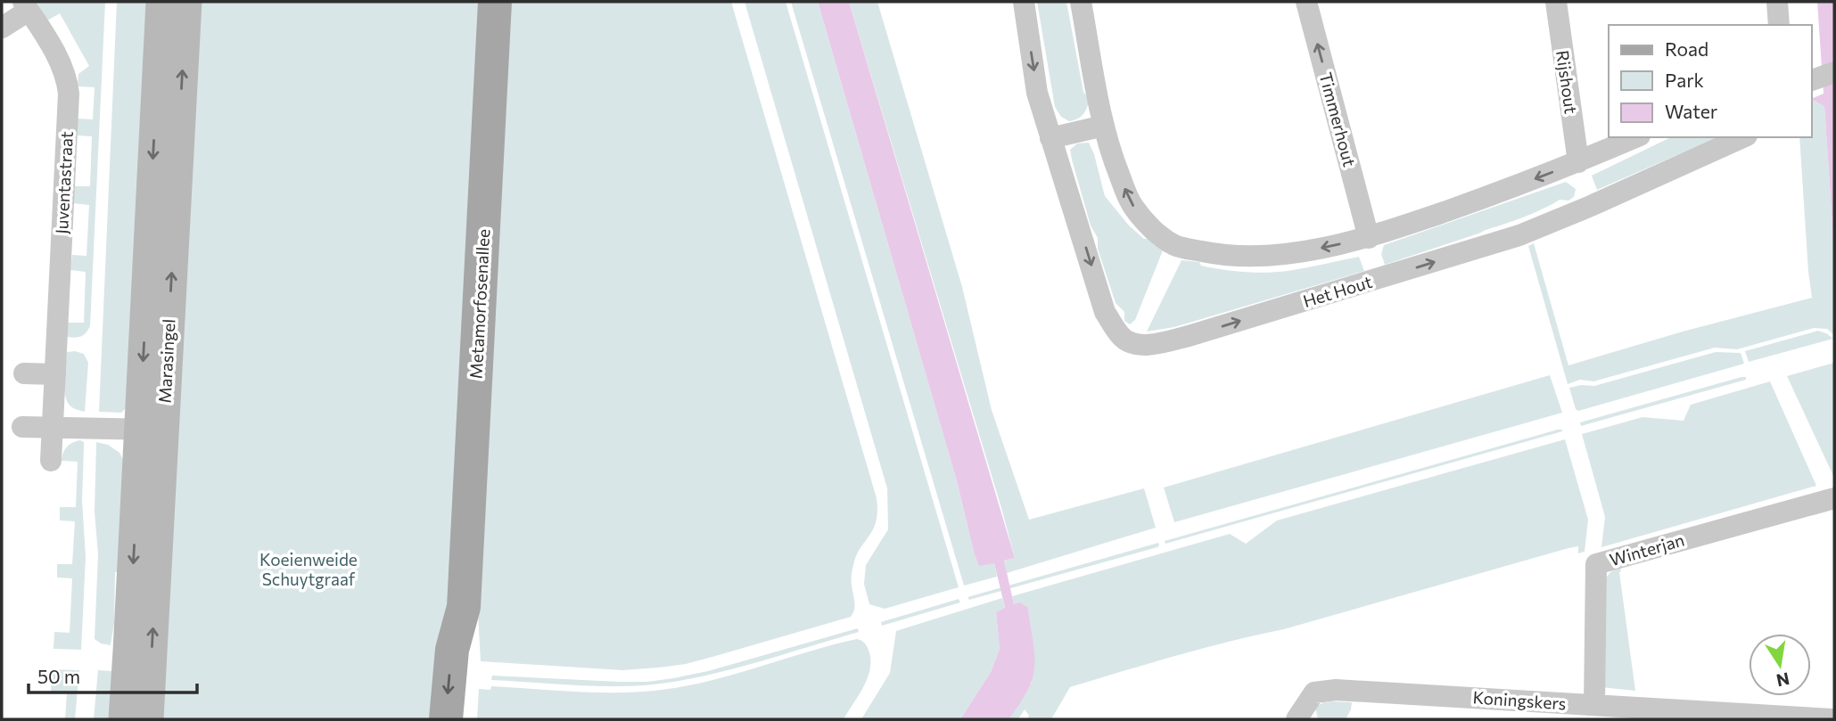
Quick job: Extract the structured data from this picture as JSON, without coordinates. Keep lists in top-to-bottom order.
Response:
{
  "streets": {
    "main road": ["Metamorfosenallee"],
    "street": [
      "Rijshout",
      "Timmerhout",
      "Juventastraat",
      "Het Hout",
      "Marasingel",
      "Winterjan",
      "Koningskers"
    ]
  },
  "crossings": [
    ["Winterjan", "Koningskers"]
  ],
  "one_way": ["Timmerhout"],
  "parks": ["Koeienweide Schuytgraaf"],
  "legend": ["Road", "Park", "Water"],
  "scale_bar": "50 m",
  "north": "bottom"
}
